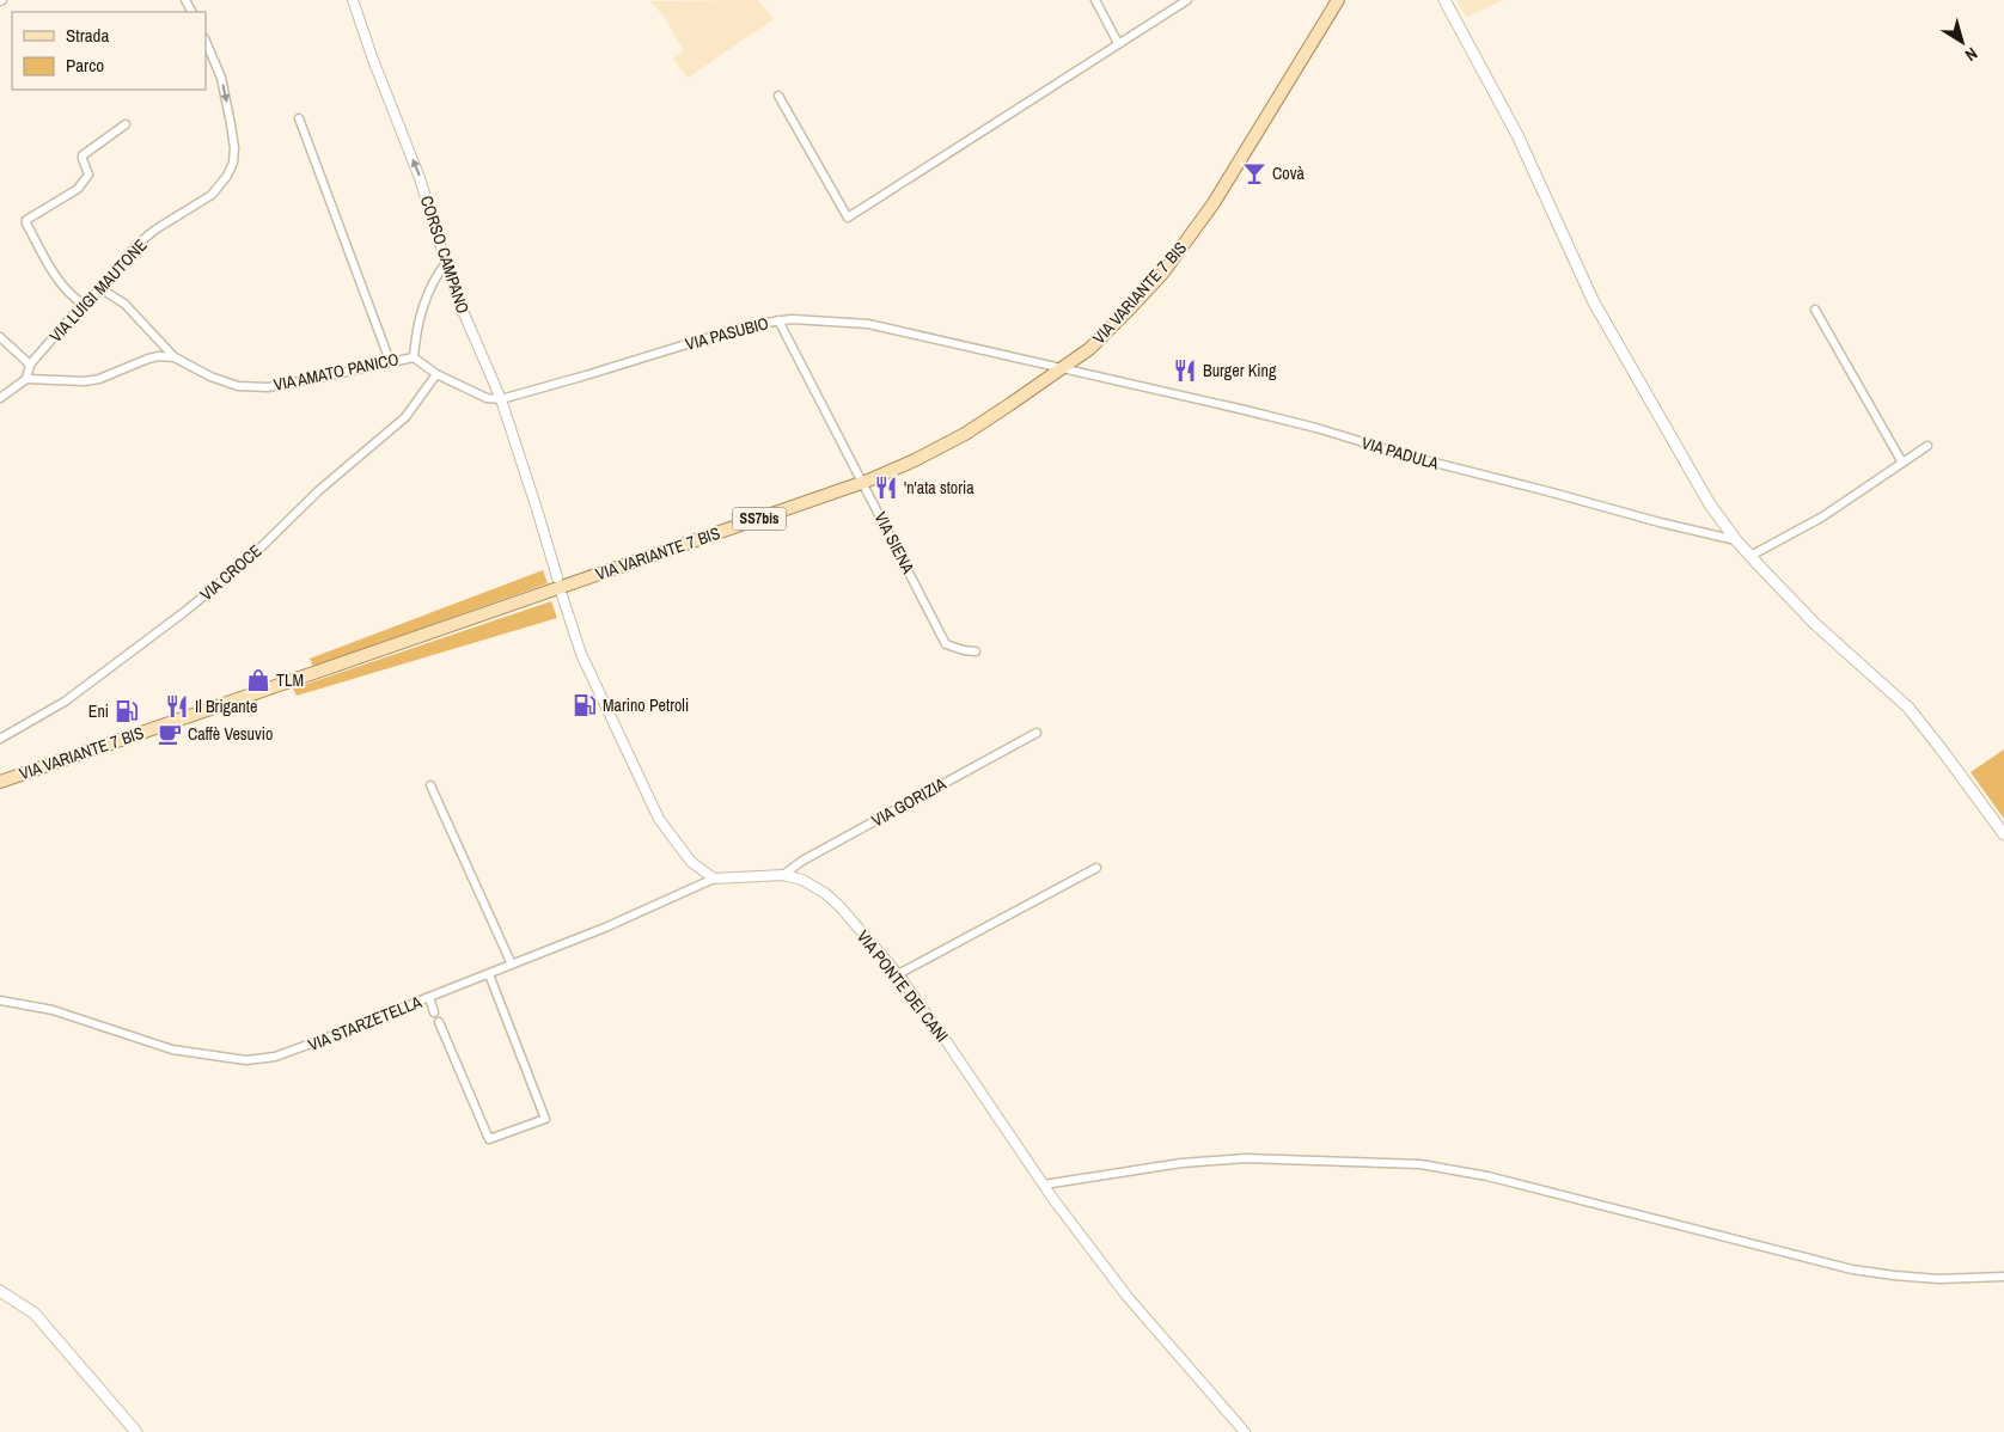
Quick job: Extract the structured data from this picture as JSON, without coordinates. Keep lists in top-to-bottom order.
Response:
{
  "streets": {
    "main road": ["VIA VARIANTE 7 BIS", "SS7bis"],
    "street": [
      "CORSO CAMPANO",
      "VIA LUIGI MAUTONE",
      "VIA PASUBIO",
      "VIA AMATO PANICO",
      "VIA PADULA",
      "VIA SIENA",
      "VIA CROCE",
      "VIA GORIZIA",
      "VIA PONTE DEI CANI",
      "VIA STARZETELLA"
    ]
  },
  "crossings": [
    ["CORSO CAMPANO", "VIA PASUBIO"],
    ["CORSO CAMPANO", "VIA AMATO PANICO"],
    ["VIA VARIANTE 7 BIS", "VIA PASUBIO"],
    ["VIA VARIANTE 7 BIS", "VIA PADULA"],
    ["VIA VARIANTE 7 BIS", "VIA SIENA"],
    ["VIA PASUBIO", "VIA AMATO PANICO"],
    ["VIA PASUBIO", "VIA PADULA"],
    ["VIA PASUBIO", "VIA SIENA"],
    ["VIA AMATO PANICO", "VIA CROCE"],
    ["VIA GORIZIA", "VIA PONTE DEI CANI"],
    ["VIA PONTE DEI CANI", "VIA STARZETELLA"]
  ],
  "one_way": ["CORSO CAMPANO", "VIA LUIGI MAUTONE"],
  "places": {
    "bar": ["Covà"],
    "restaurant": ["Burger King", "'n'ata storia", "Il Brigante"],
    "shop": ["TLM"],
    "fuel station": ["Marino Petroli", "Eni"],
    "cafe": ["Caffè Vesuvio"]
  },
  "legend": ["Strada", "Parco"],
  "north": "bottom right"
}
